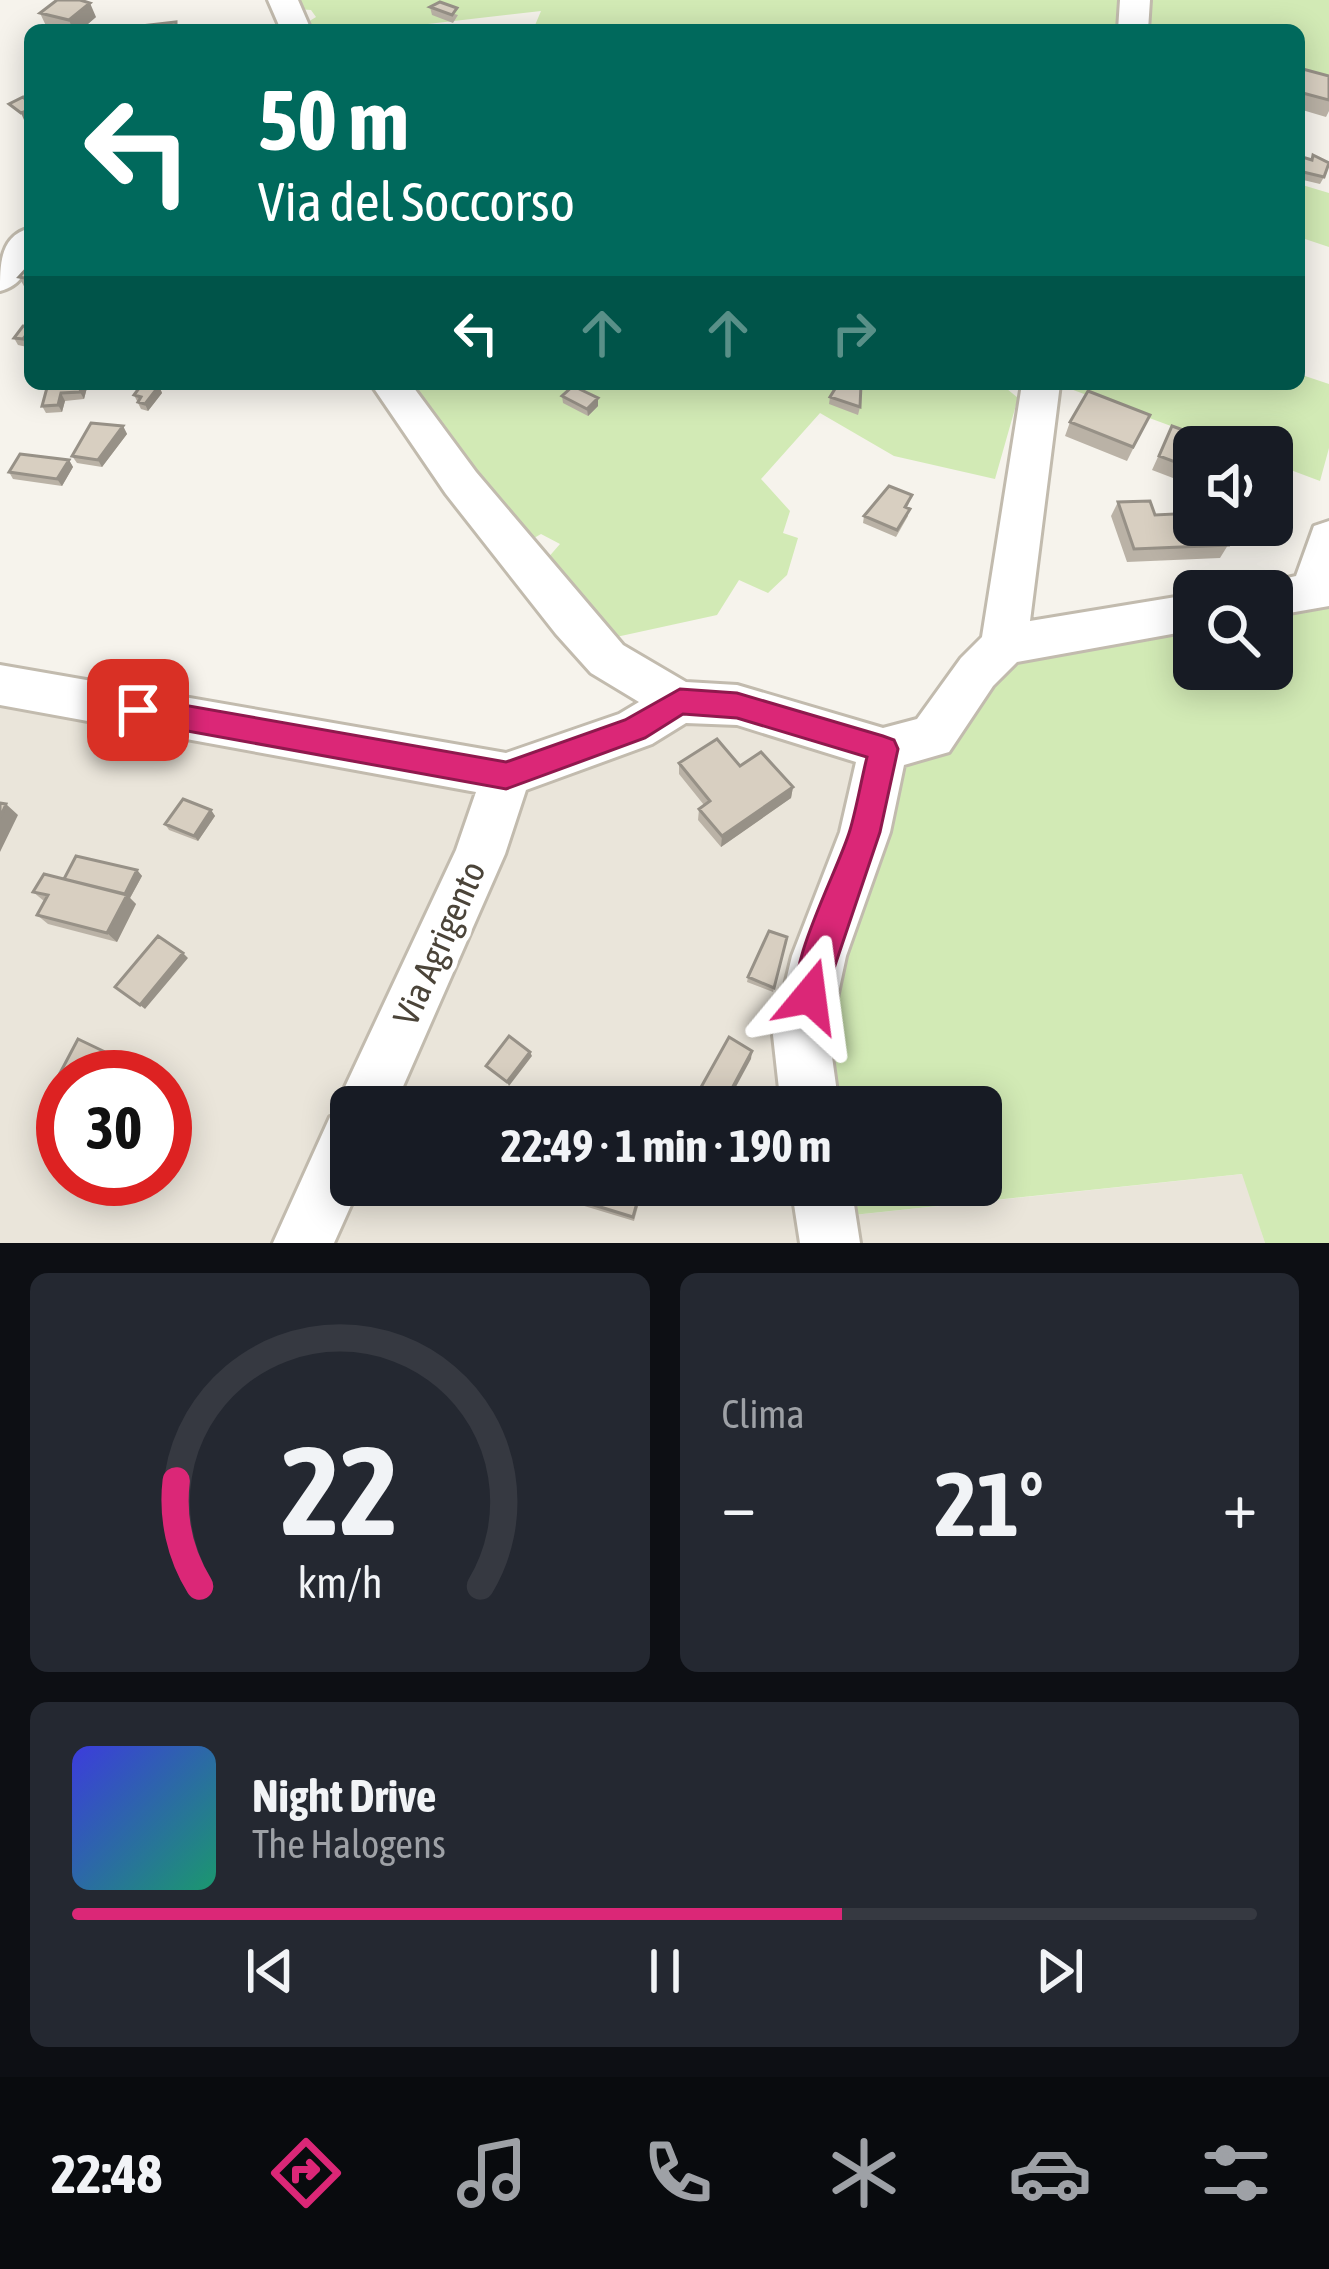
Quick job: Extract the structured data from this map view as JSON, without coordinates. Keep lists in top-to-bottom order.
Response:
{
  "streets": {
    "street": ["Via Agrigento"]
  },
  "page": {
    "turn": ["50 m", "Via del Soccorso"],
    "limit": "30",
    "trip": "22:49 · 1 min · 190 m",
    "tile": "Clima",
    "heat": ["−", "21°", "+"],
    "song": ["Night Drive", "The Halogens"],
    "tabs": "22:48",
    "gauge": ["22", "km/h"]
  }
}
